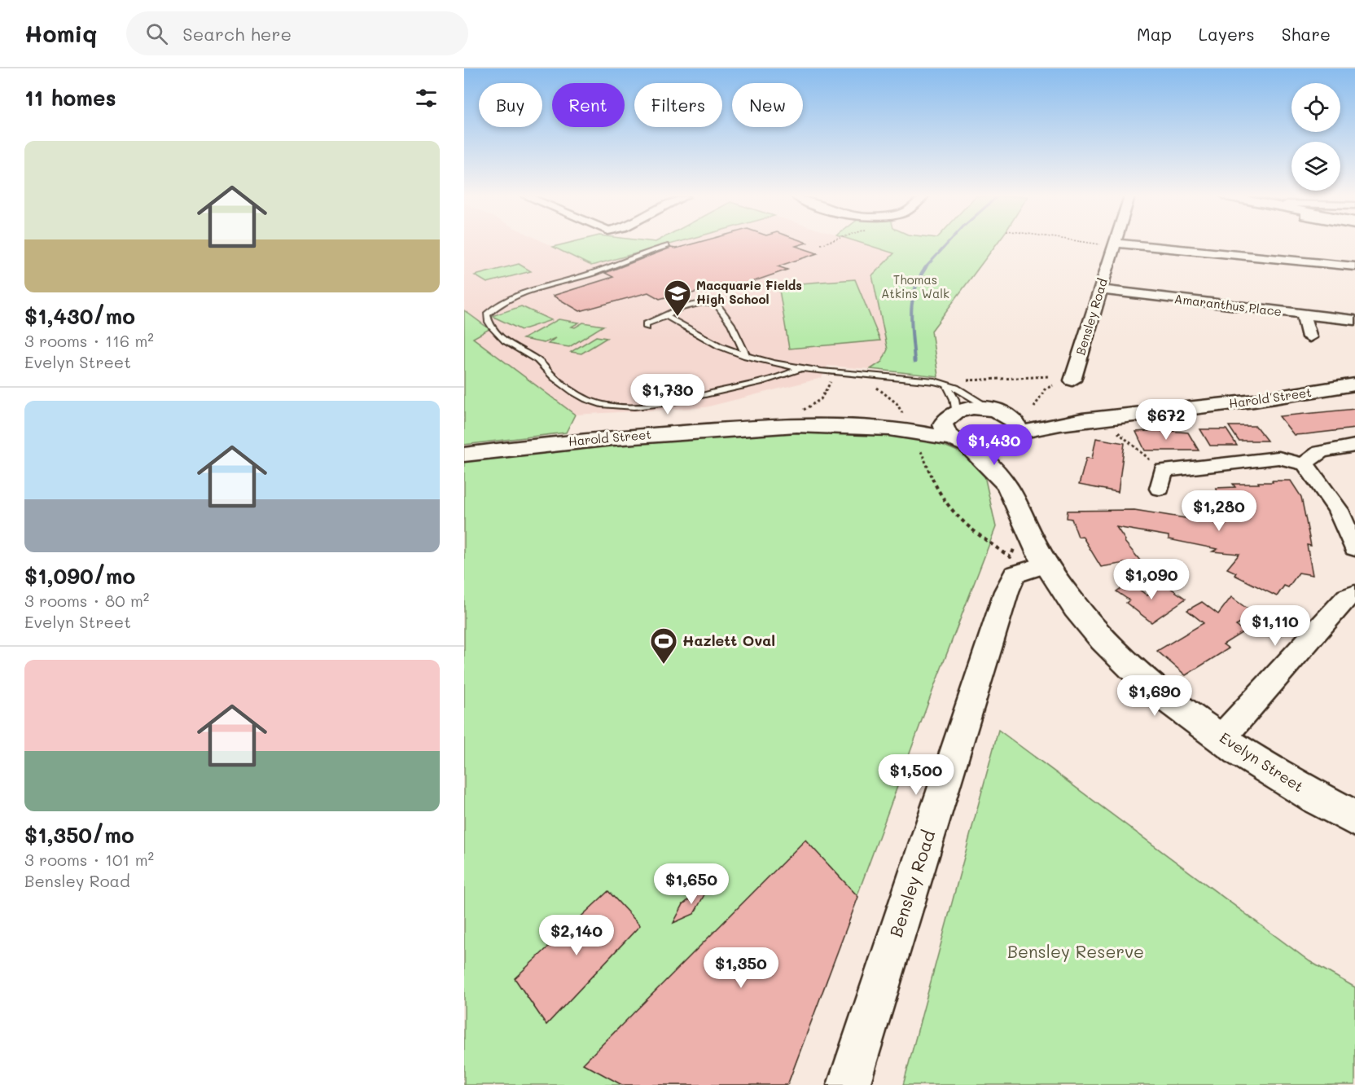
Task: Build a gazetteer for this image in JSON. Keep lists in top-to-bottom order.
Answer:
{
  "streets": {
    "main road": ["Harold Street", "Evelyn Street"],
    "street": ["Amaranthus Place", "Bensley Road"]
  },
  "crossings": [
    ["Amaranthus Place", "Bensley Road"],
    ["Bensley Road", "Evelyn Street"],
    ["Harold Street", "Evelyn Street"]
  ],
  "parks": ["Thomas Atkins Walk", "Bensley Reserve"],
  "places": {
    "school or university": ["Macquarie Fields High School"],
    "sports": ["Hazlett Oval"]
  },
  "page": {
    "header": "Homiq",
    "search": "Search here",
    "nav": ["Map", "Layers", "Share"],
    "heading": "11 homes",
    "chip": [
      "Buy",
      "Rent",
      "Filters",
      "New"
    ],
    "list": [
      {
        "name": "$1,430/mo",
        "note": "3 rooms · 116 m² · Evelyn Street"
      },
      {
        "name": "$1,090/mo",
        "note": "3 rooms · 80 m² · Evelyn Street"
      },
      {
        "name": "$1,350/mo",
        "note": "3 rooms · 101 m² · Bensley Road"
      }
    ],
    "price": [
      "$1,730",
      "$672",
      "$1,430",
      "$1,280",
      "$1,090",
      "$1,110",
      "$1,690",
      "$1,500",
      "$1,650",
      "$2,140",
      "$1,350"
    ]
  }
}
